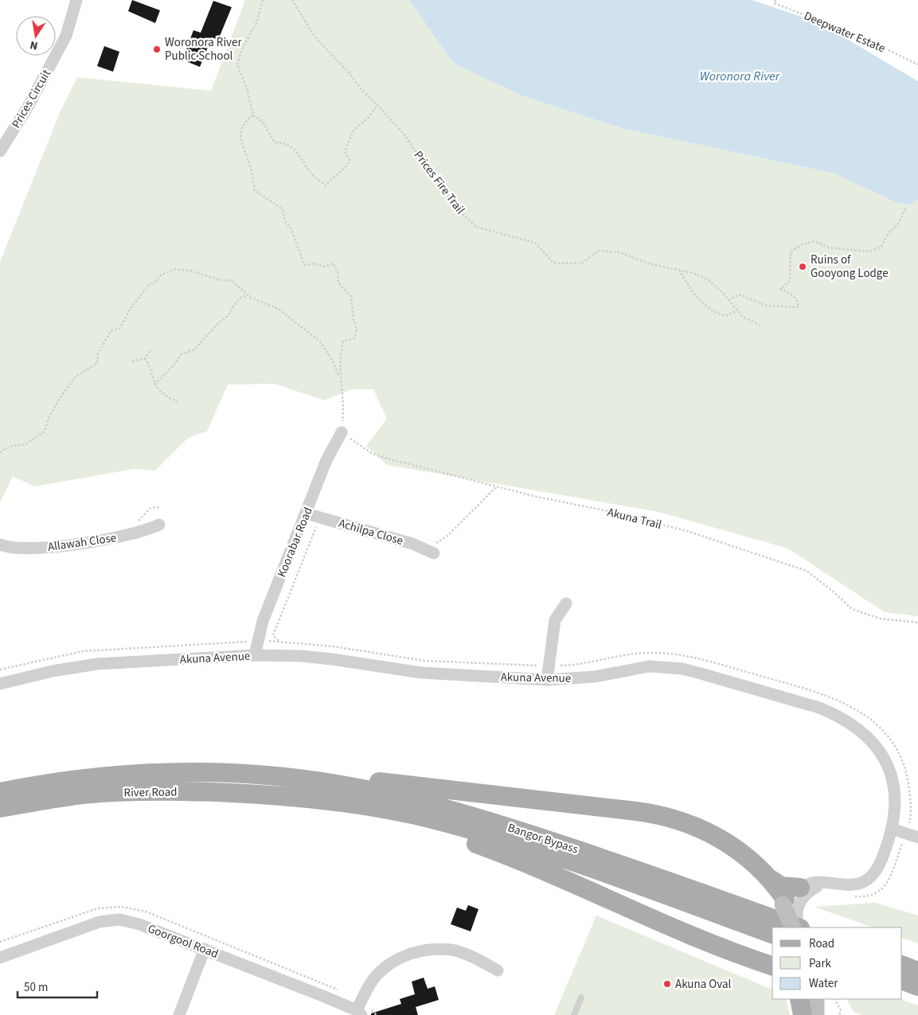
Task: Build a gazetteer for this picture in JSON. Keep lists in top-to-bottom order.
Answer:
{
  "streets": {
    "main road": ["River Road", "Bangor Bypass"],
    "street": [
      "Prices Circuit",
      "Achilpa Close",
      "Allawah Close",
      "Koorabar Road",
      "Akuna Avenue",
      "Goorgool Road"
    ],
    "path": ["Deepwater Estate", "Prices Fire Trail", "Akuna Trail"]
  },
  "crossings": [
    ["Akuna Trail", "Koorabar Road"],
    ["Achilpa Close", "Koorabar Road"],
    ["Koorabar Road", "Akuna Avenue"],
    ["Akuna Avenue", "Bangor Bypass"],
    ["River Road", "Bangor Bypass"]
  ],
  "water": ["Woronora River"],
  "places": ["Woronora River Public School", "Ruins of Gooyong Lodge", "Akuna Oval"],
  "legend": ["Road", "Park", "Water"],
  "scale_bar": "50 m",
  "north": "bottom"
}
